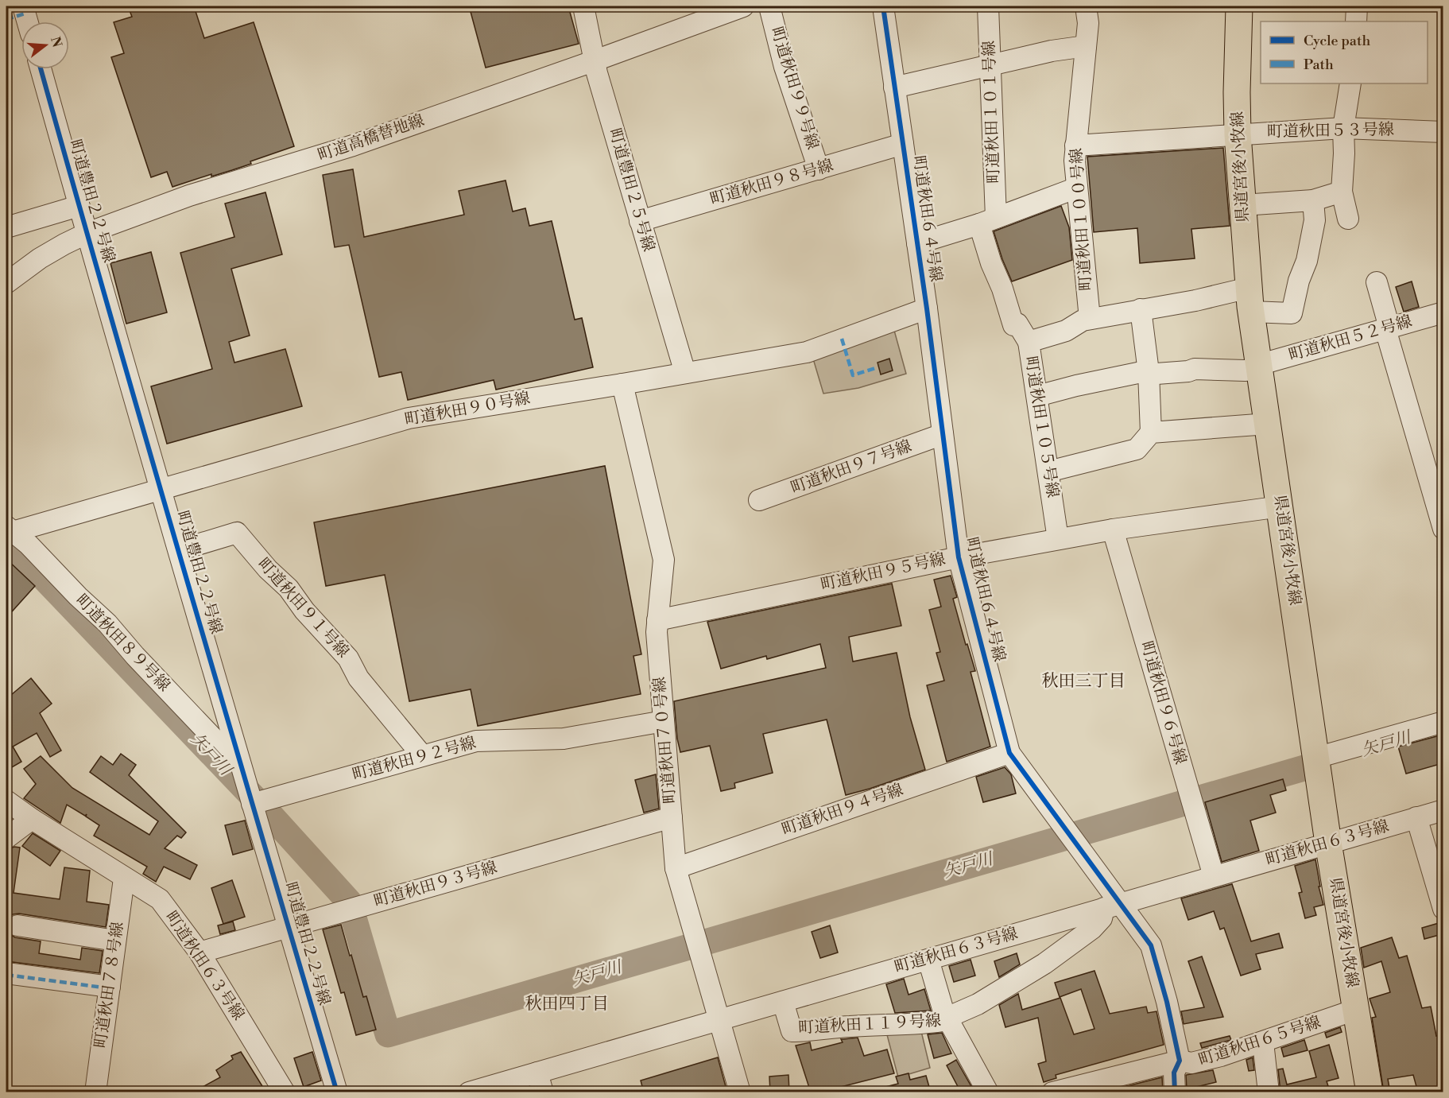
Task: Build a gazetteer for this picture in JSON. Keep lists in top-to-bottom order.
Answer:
{
  "streets": {
    "main road": ["県道宮後小牧線"],
    "street": [
      "町道秋田９９号線",
      "町道秋田１０１号線",
      "町道秋田５３号線",
      "町道高橋替地線",
      "町道秋田９８号線",
      "町道豊田２５号線",
      "町道豊田２２号線",
      "町道秋田６４号線",
      "町道秋田１００号線",
      "町道秋田５２号線",
      "町道秋田９０号線",
      "町道秋田１０５号線",
      "町道秋田９７号線",
      "町道秋田９５号線",
      "町道秋田９１号線",
      "町道秋田８９号線",
      "町道秋田９６号線",
      "町道秋田７０号線",
      "町道秋田９２号線",
      "町道秋田９４号線",
      "町道秋田６３号線",
      "町道秋田９３号線",
      "町道秋田７８号線",
      "町道秋田１１９号線",
      "町道秋田６５号線"
    ]
  },
  "crossings": [
    ["町道秋田９９号線", "町道秋田９８号線"],
    ["町道秋田１０１号線", "町道秋田１０５号線"],
    ["町道秋田５３号線", "県道宮後小牧線"],
    ["町道秋田５３号線", "町道秋田１００号線"],
    ["町道高橋替地線", "町道豊田２５号線"],
    ["町道高橋替地線", "町道豊田２２号線"],
    ["県道宮後小牧線", "町道秋田５２号線"],
    ["県道宮後小牧線", "町道秋田１０５号線"],
    ["県道宮後小牧線", "町道秋田９５号線"],
    ["県道宮後小牧線", "町道秋田６３号線"],
    ["県道宮後小牧線", "町道秋田６５号線"],
    ["町道秋田９８号線", "町道豊田２５号線"],
    ["町道秋田９８号線", "町道秋田６４号線"],
    ["町道豊田２５号線", "町道秋田９０号線"],
    ["町道豊田２２号線", "町道秋田９０号線"],
    ["町道豊田２２号線", "町道秋田９１号線"],
    ["町道豊田２２号線", "町道秋田８９号線"],
    ["町道豊田２２号線", "町道秋田９２号線"],
    ["町道豊田２２号線", "町道秋田９３号線"],
    ["町道秋田６４号線", "町道秋田９０号線"],
    ["町道秋田６４号線", "町道秋田９７号線"],
    ["町道秋田６４号線", "町道秋田９５号線"],
    ["町道秋田６４号線", "町道秋田９４号線"],
    ["町道秋田６４号線", "町道秋田６３号線"],
    ["町道秋田６４号線", "町道秋田６５号線"],
    ["町道秋田１００号線", "町道秋田１０５号線"],
    ["町道秋田５２号線", "町道秋田１０５号線"],
    ["町道秋田９０号線", "町道秋田８９号線"],
    ["町道秋田９０号線", "町道秋田７０号線"],
    ["町道秋田１０５号線", "町道秋田９５号線"],
    ["町道秋田９５号線", "町道秋田９６号線"],
    ["町道秋田９５号線", "町道秋田７０号線"],
    ["町道秋田９１号線", "町道秋田９２号線"],
    ["町道秋田９６号線", "町道秋田６３号線"],
    ["町道秋田７０号線", "町道秋田９２号線"],
    ["町道秋田７０号線", "町道秋田９４号線"],
    ["町道秋田７０号線", "町道秋田６３号線"],
    ["町道秋田７０号線", "町道秋田９３号線"],
    ["町道秋田６３号線", "町道秋田９３号線"],
    ["町道秋田６３号線", "町道秋田７８号線"],
    ["町道秋田６３号線", "町道秋田１１９号線"]
  ],
  "districts": ["秋田三丁目", "秋田四丁目"],
  "water": ["矢戸川"],
  "legend": ["Cycle path", "Path"],
  "north": "right"
}
